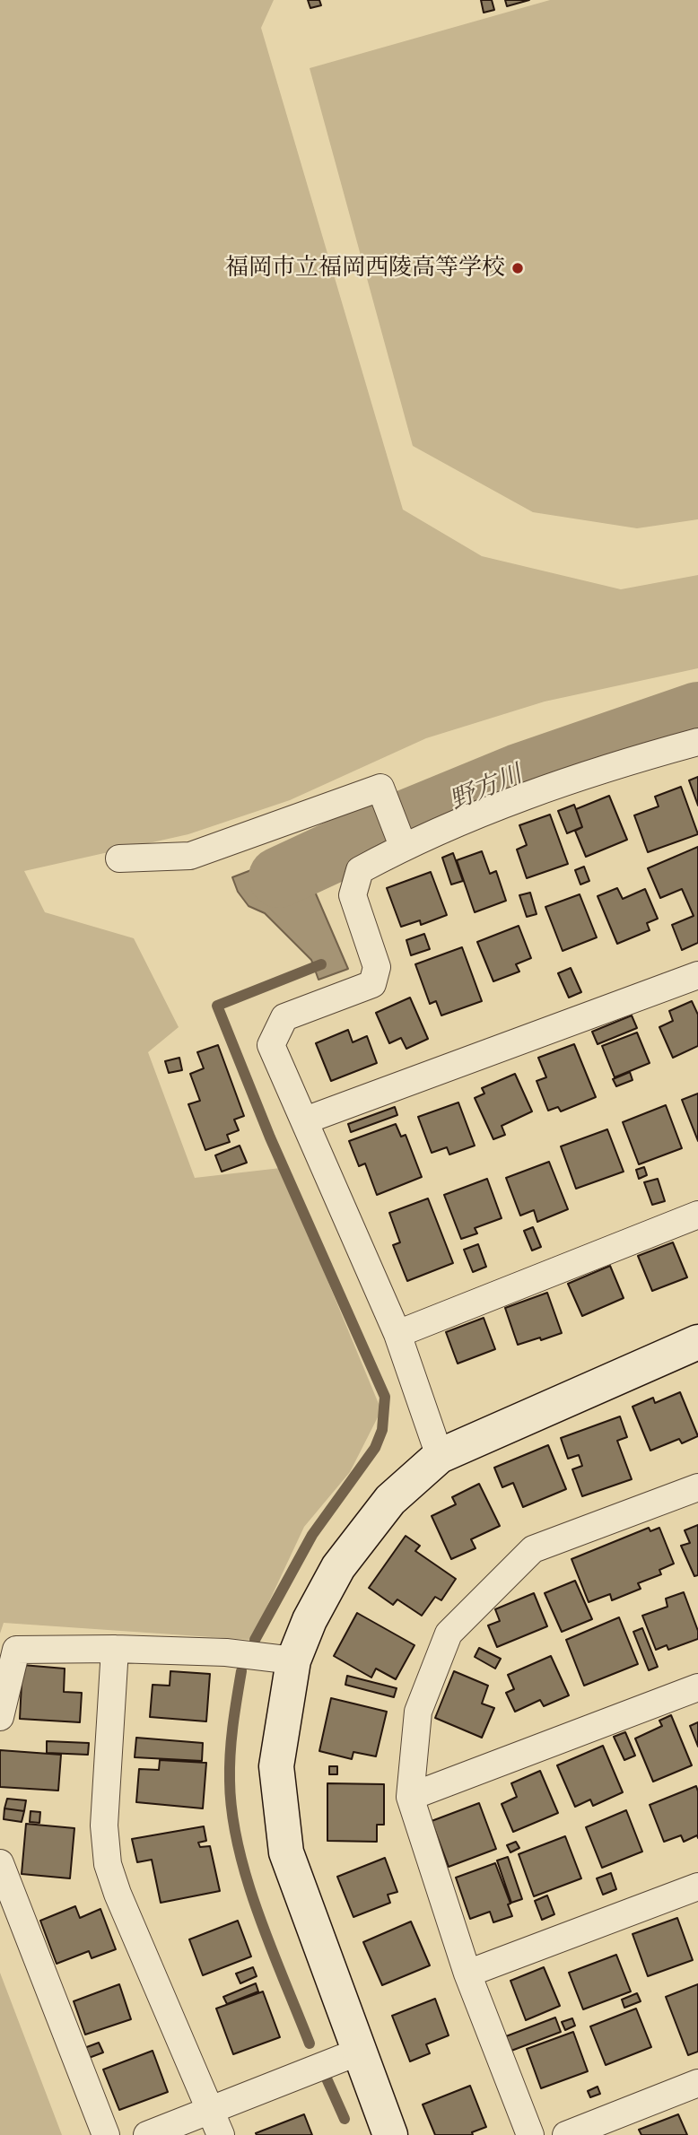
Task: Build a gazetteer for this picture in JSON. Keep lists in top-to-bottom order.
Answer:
{
  "water": ["野方川"],
  "places": ["福岡市立福岡西陵高等学校"]
}
